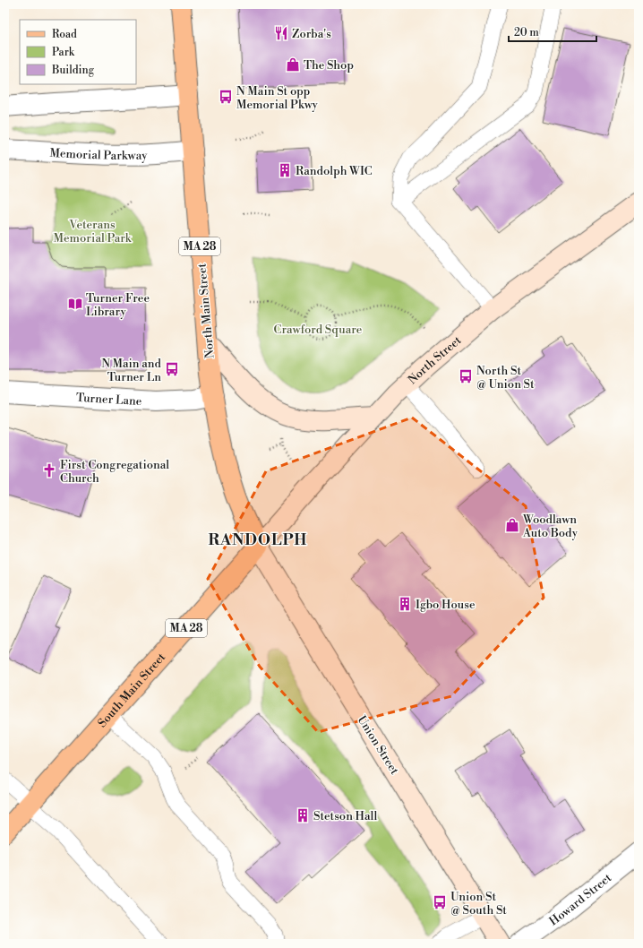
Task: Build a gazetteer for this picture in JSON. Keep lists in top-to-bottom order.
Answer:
{
  "streets": {
    "main road": [
      "MA 28",
      "North Main Street",
      "North Street",
      "South Main Street",
      "Union Street"
    ],
    "street": ["Memorial Parkway", "Turner Lane", "Howard Street"]
  },
  "crossings": [
    ["Memorial Parkway", "North Main Street"],
    ["North Main Street", "North Street"],
    ["North Main Street", "Turner Lane"],
    ["North Main Street", "South Main Street"],
    ["North Main Street", "Union Street"],
    ["North Street", "South Main Street"],
    ["North Street", "Union Street"],
    ["South Main Street", "Union Street"]
  ],
  "districts": ["RANDOLPH"],
  "parks": ["Veterans Memorial Park", "Crawford Square"],
  "places": {
    "restaurant": ["Zorba's"],
    "shop": ["The Shop", "Woodlawn Auto Body"],
    "bus stop": [
      "N Main St opp Memorial Pkwy",
      "N Main and Turner Ln",
      "North St @ Union St",
      "Union St @ South St"
    ],
    "building": ["Randolph WIC", "Igbo House", "Stetson Hall"],
    "library": ["Turner Free Library"],
    "church": ["First Congregational Church"]
  },
  "legend": ["Road", "Park", "Building"],
  "scale_bar": "20 m"
}
